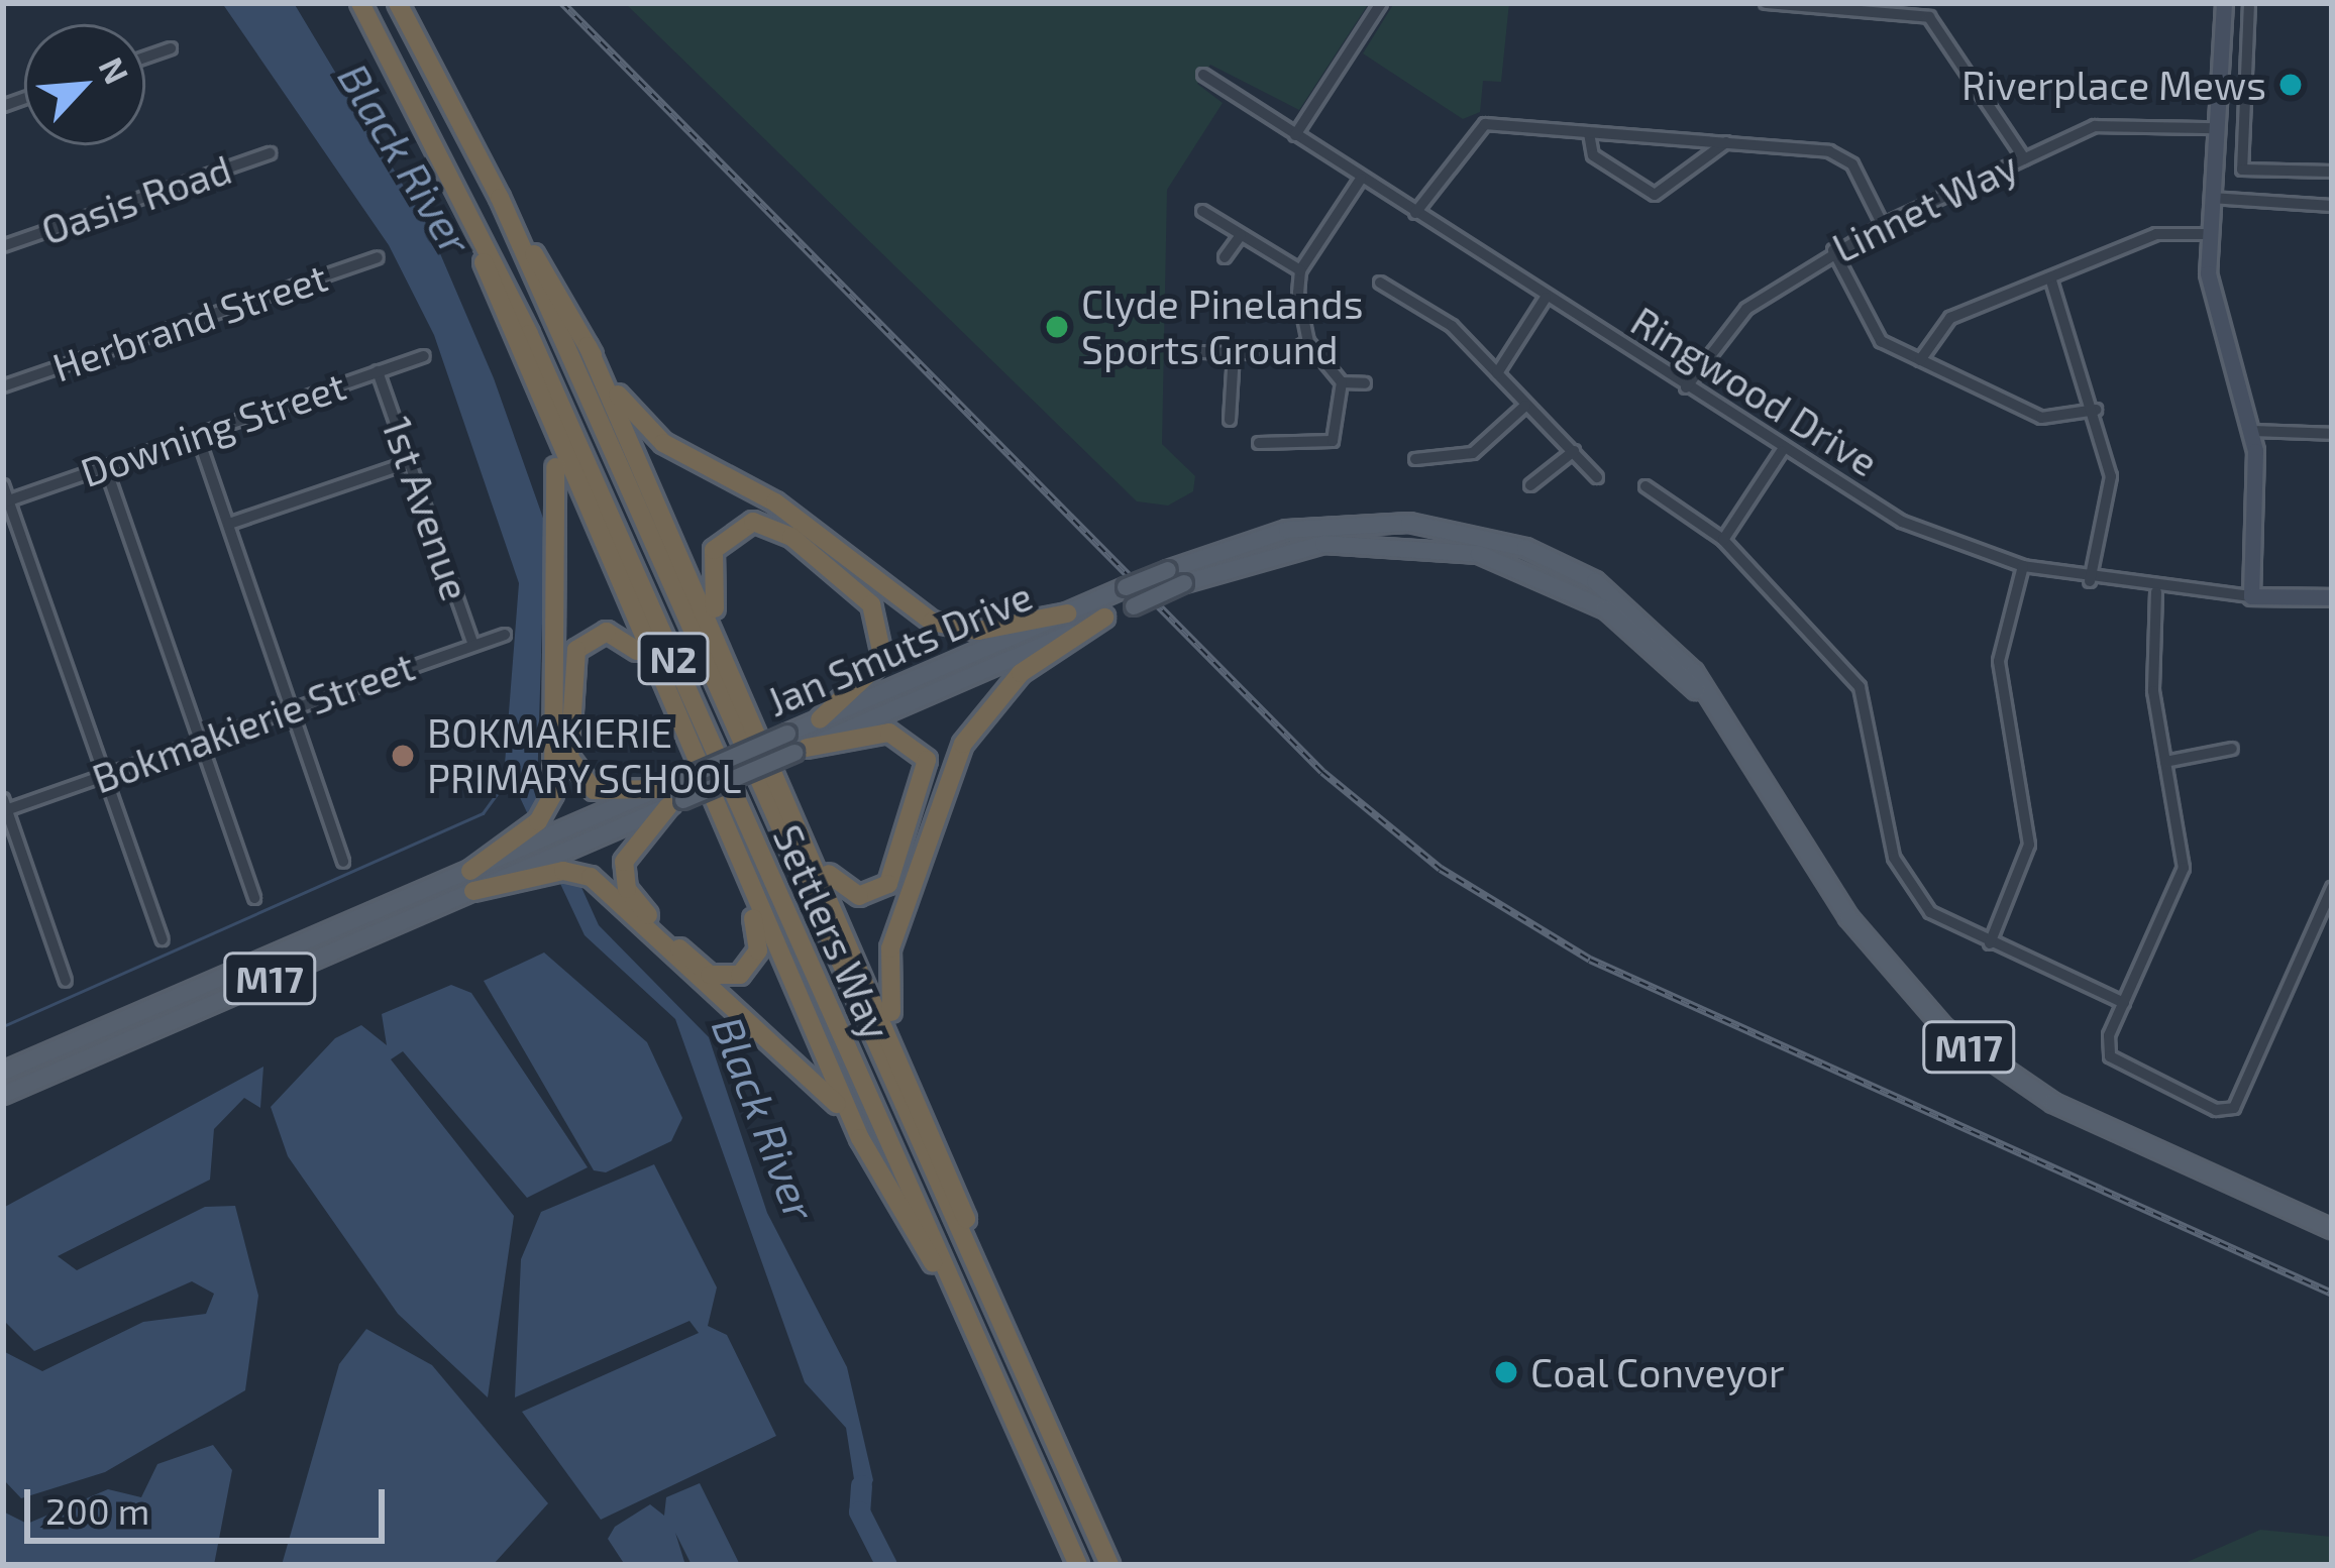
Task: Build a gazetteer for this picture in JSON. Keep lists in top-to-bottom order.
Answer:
{
  "streets": {
    "highway": ["N2", "Settlers Way"],
    "main road": ["Jan Smuts Drive", "M17"],
    "street": [
      "Oasis Road",
      "Linnet Way",
      "Herbrand Street",
      "Ringwood Drive",
      "Downing Street",
      "1st Avenue",
      "Bokmakierie Street"
    ]
  },
  "crossings": [
    ["Linnet Way", "Ringwood Drive"],
    ["Downing Street", "1st Avenue"],
    ["1st Avenue", "Bokmakierie Street"]
  ],
  "water": ["Black River"],
  "places": [
    "Riverplace Mews",
    "Clyde Pinelands Sports Ground",
    "BOKMAKIERIE PRIMARY SCHOOL",
    "Coal Conveyor"
  ],
  "scale_bar": "200 m",
  "north": "top right"
}
